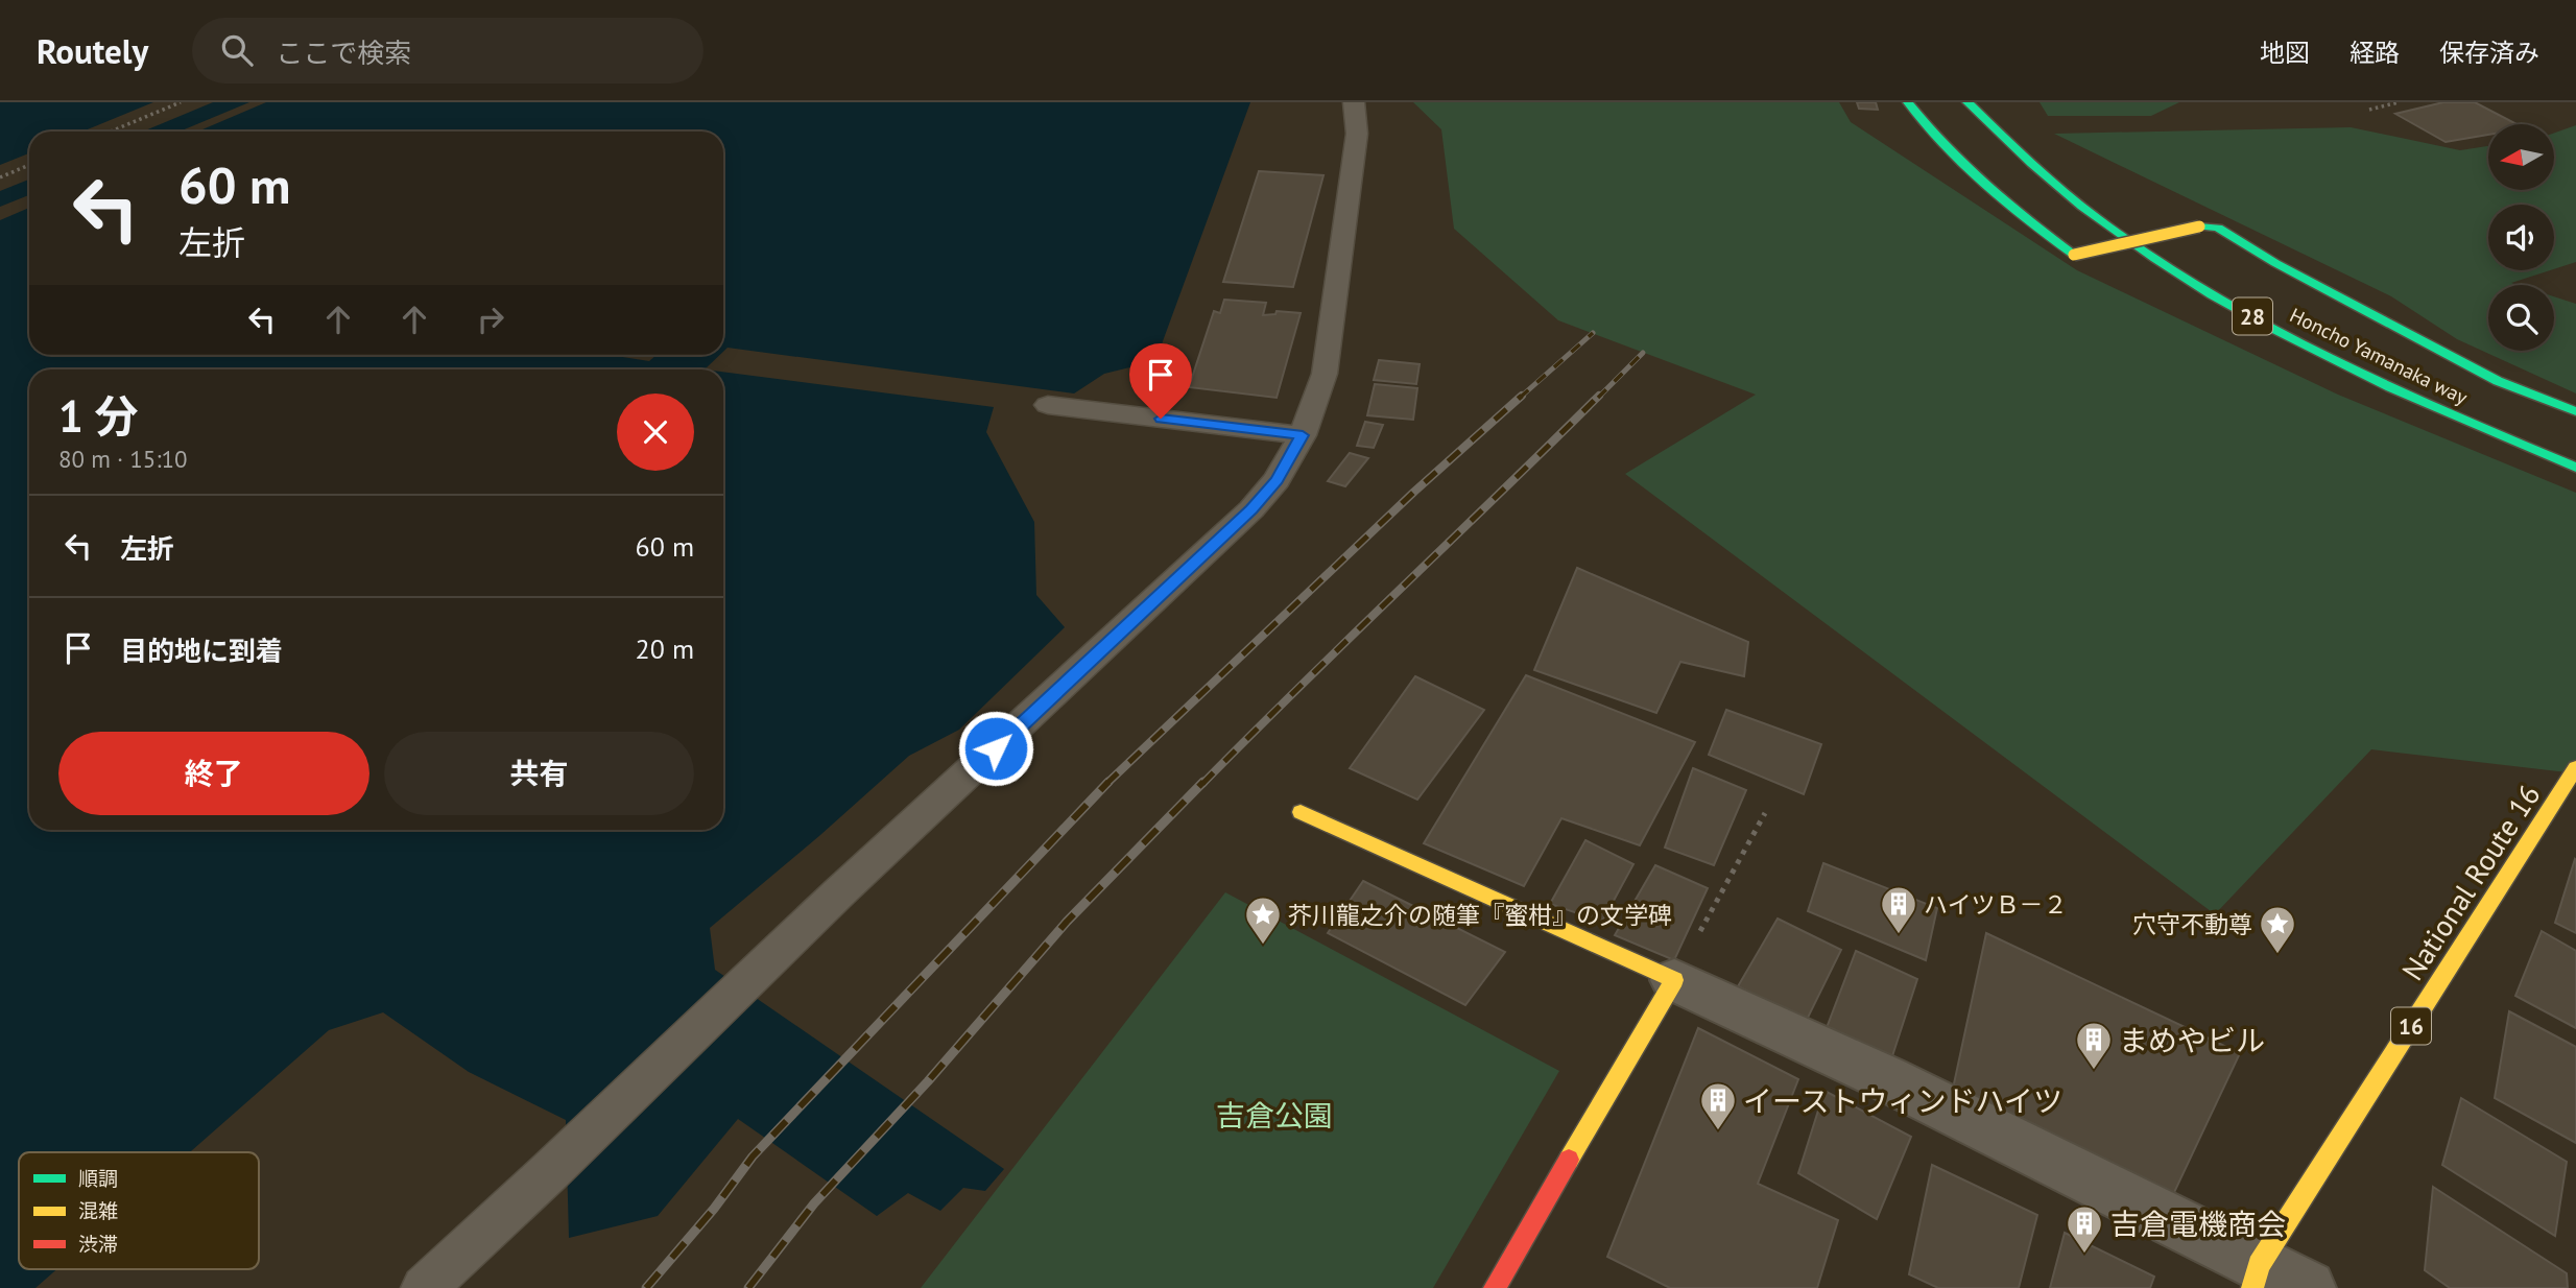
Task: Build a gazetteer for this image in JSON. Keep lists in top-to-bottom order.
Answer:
{
  "streets": {
    "main road": [
      "28",
      "Honcho Yamanaka way",
      "National Route 16",
      "16"
    ]
  },
  "parks": ["吉倉公園"],
  "places": {
    "building": [
      "ハイツＢ－２",
      "まめやビル",
      "イーストウィンドハイツ",
      "吉倉電機商会"
    ],
    "place": ["芥川龍之介の随筆『蜜柑』の文学碑", "穴守不動尊"]
  },
  "legend": ["順調", "混雑", "渋滞"],
  "north": "left",
  "page": {
    "header": "Routely",
    "search": "ここで検索",
    "nav": ["地図", "経路", "保存済み"],
    "turn": ["60 m", "左折"],
    "heading": ["1 分", "80 m · 15:10"],
    "list": [
      {
        "name": "左折",
        "value": "60 m"
      },
      {
        "name": "目的地に到着",
        "value": "20 m"
      }
    ],
    "buttons": ["終了", "共有"]
  }
}
